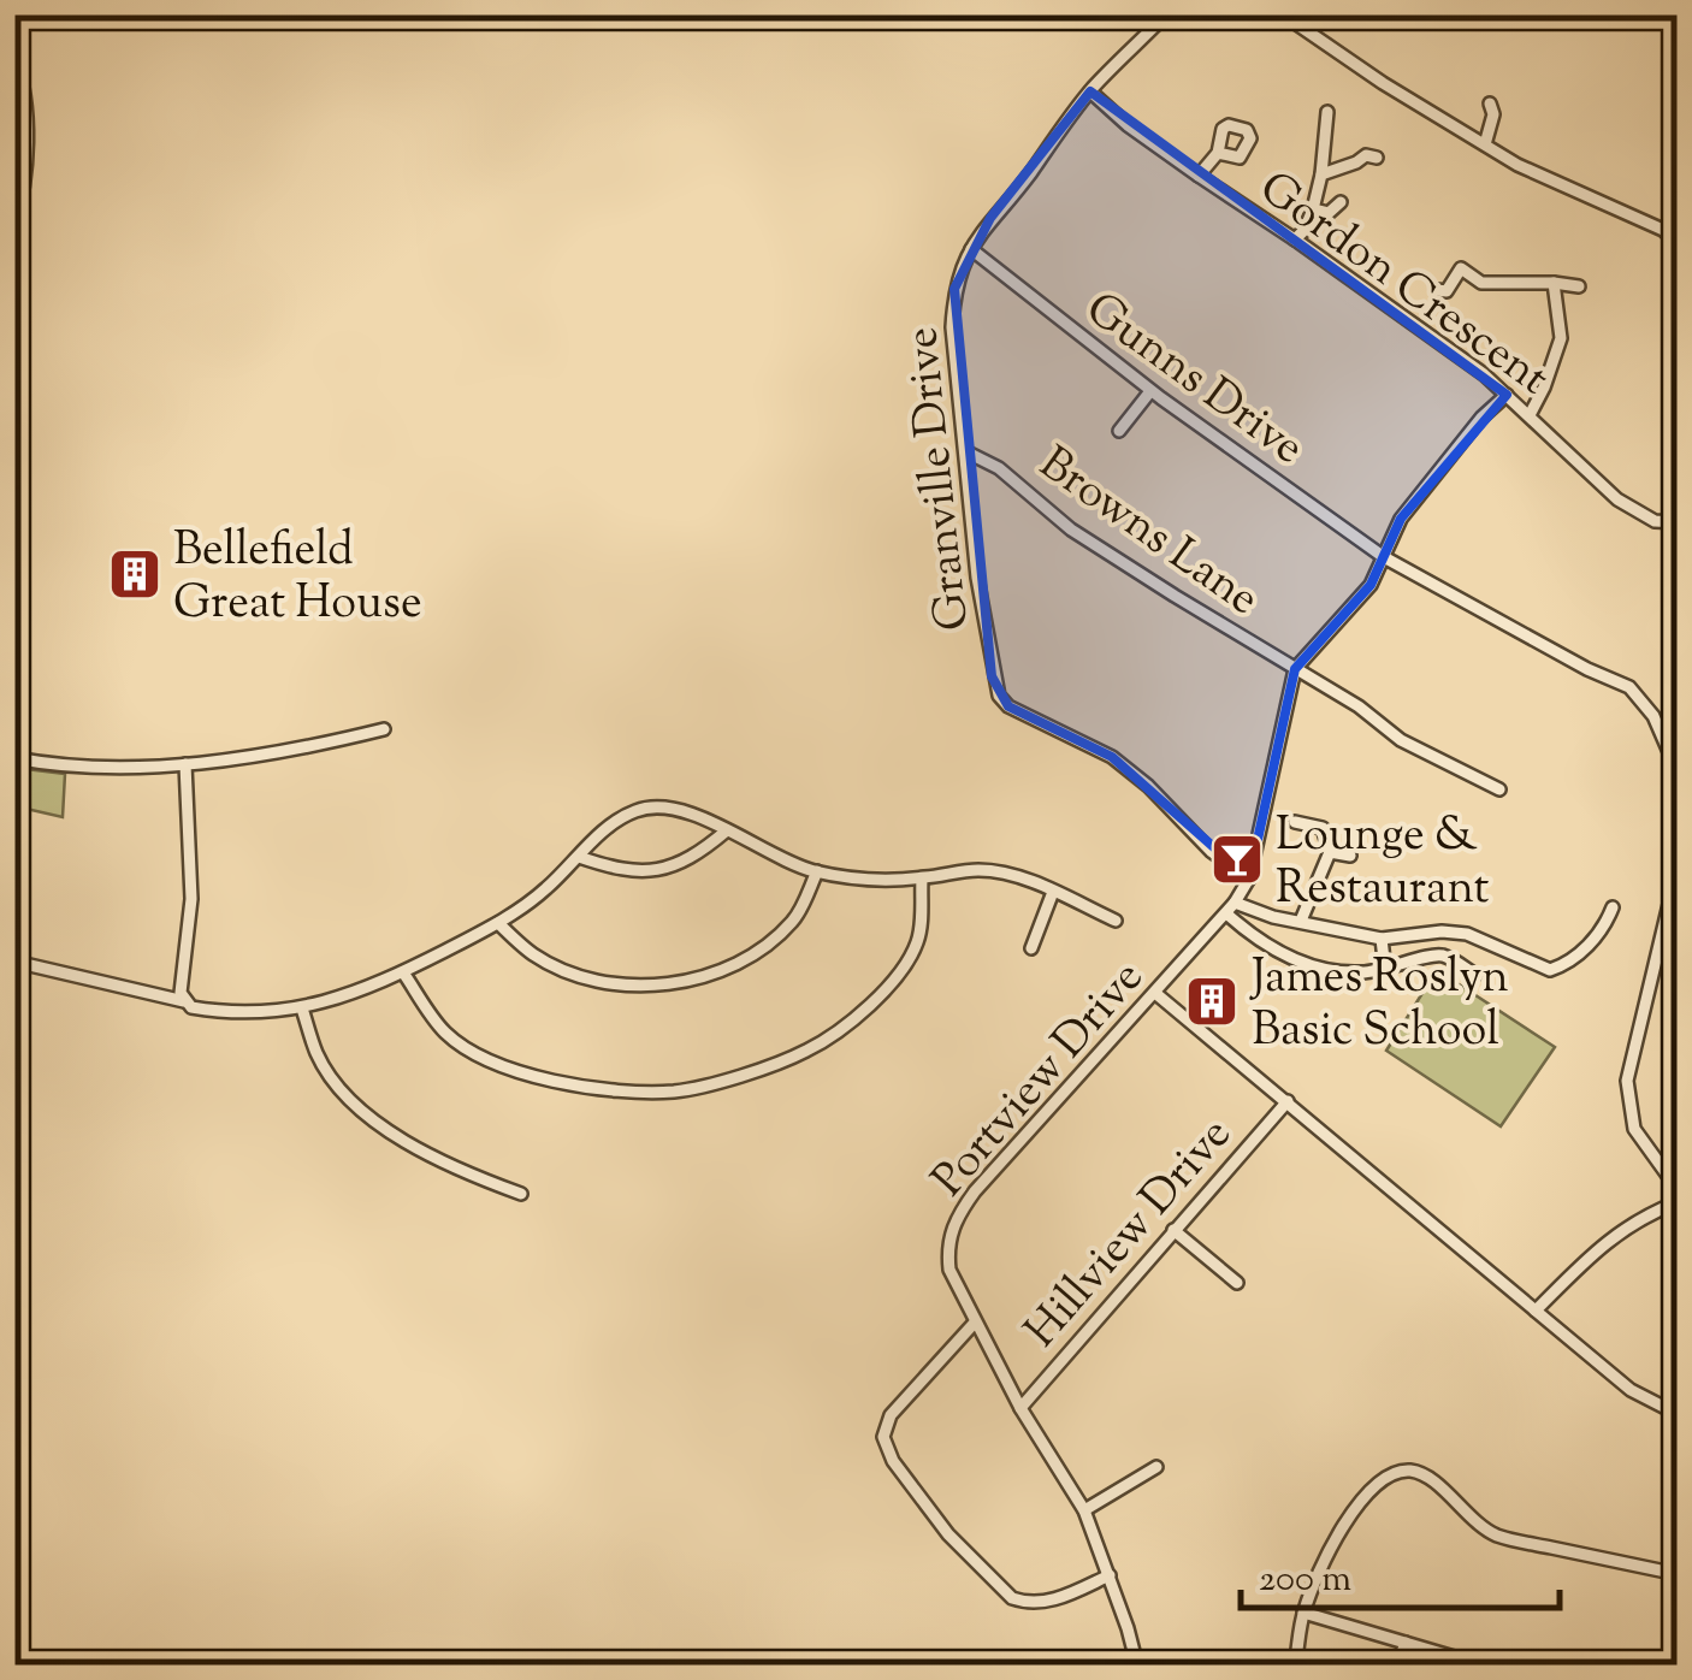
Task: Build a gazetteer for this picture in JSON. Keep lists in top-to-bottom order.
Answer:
{
  "streets": {
    "street": [
      "Gordon Crescent",
      "Gunns Drive",
      "Granville Drive",
      "Browns Lane",
      "Portview Drive",
      "Hillview Drive"
    ]
  },
  "crossings": [
    ["Gordon Crescent", "Granville Drive"],
    ["Gunns Drive", "Granville Drive"],
    ["Granville Drive", "Browns Lane"],
    ["Granville Drive", "Portview Drive"],
    ["Browns Lane", "Portview Drive"],
    ["Portview Drive", "Hillview Drive"]
  ],
  "places": {
    "building": ["Bellefield Great House", "James Roslyn Basic School"],
    "bar": ["Lounge & Restaurant"]
  },
  "scale_bar": "200 m"
}
